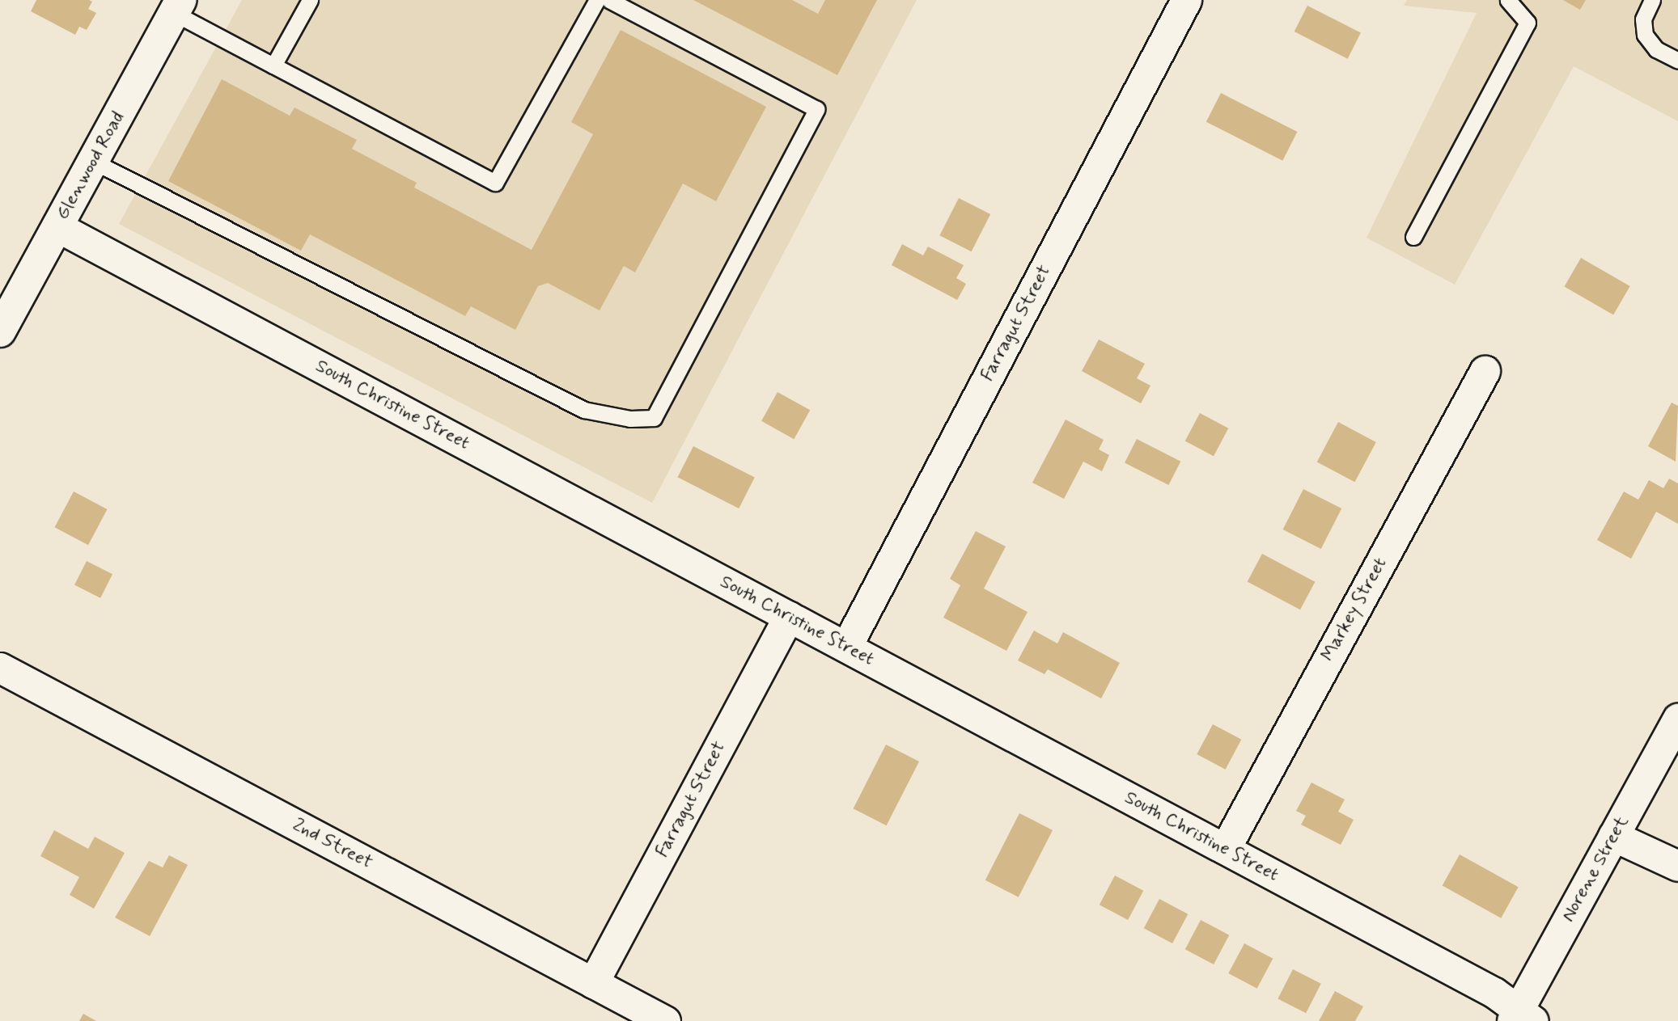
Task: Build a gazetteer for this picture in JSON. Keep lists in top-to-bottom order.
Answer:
{
  "streets": {
    "street": [
      "Glenwood Road",
      "Farragut Street",
      "South Christine Street",
      "Markey Street",
      "2nd Street",
      "Norene Street"
    ]
  },
  "crossings": [
    ["Glenwood Road", "South Christine Street"],
    ["Farragut Street", "South Christine Street"],
    ["Farragut Street", "2nd Street"],
    ["South Christine Street", "Markey Street"],
    ["South Christine Street", "Norene Street"]
  ]
}
